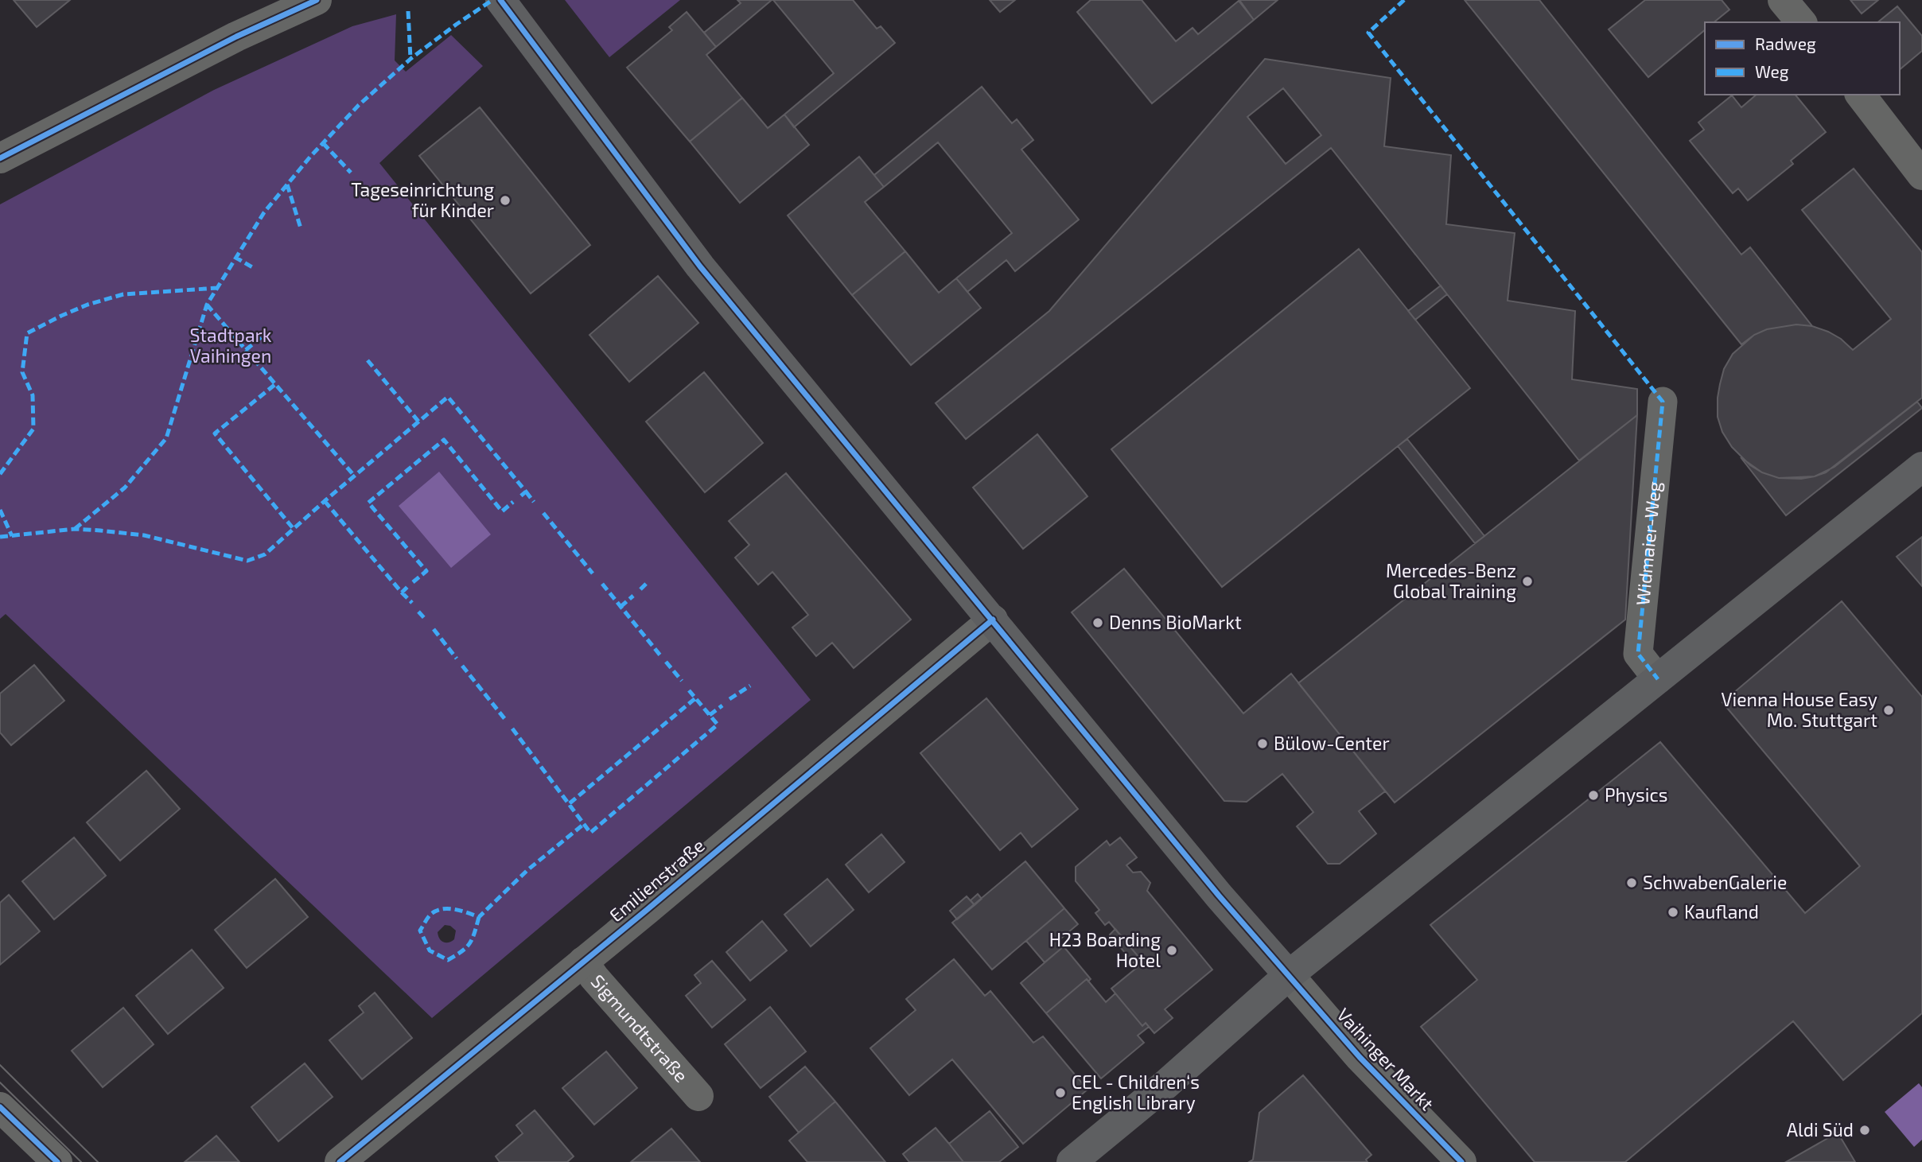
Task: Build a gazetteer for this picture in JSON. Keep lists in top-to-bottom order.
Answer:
{
  "streets": {
    "street": [
      "Widmaier-Weg",
      "Emilienstraße",
      "Sigmundtstraße",
      "Vaihinger Markt"
    ]
  },
  "crossings": [
    ["Emilienstraße", "Sigmundtstraße"]
  ],
  "parks": ["Stadtpark Vaihingen"],
  "places": [
    "Tageseinrichtung für Kinder",
    "Mercedes-Benz Global Training",
    "Denns BioMarkt",
    "Vienna House Easy Mo. Stuttgart",
    "Bülow-Center",
    "Physics",
    "SchwabenGalerie",
    "Kaufland",
    "H23 Boarding Hotel",
    "CEL - Children‘s English Library",
    "Aldi Süd"
  ],
  "legend": ["Radweg", "Weg"]
}
